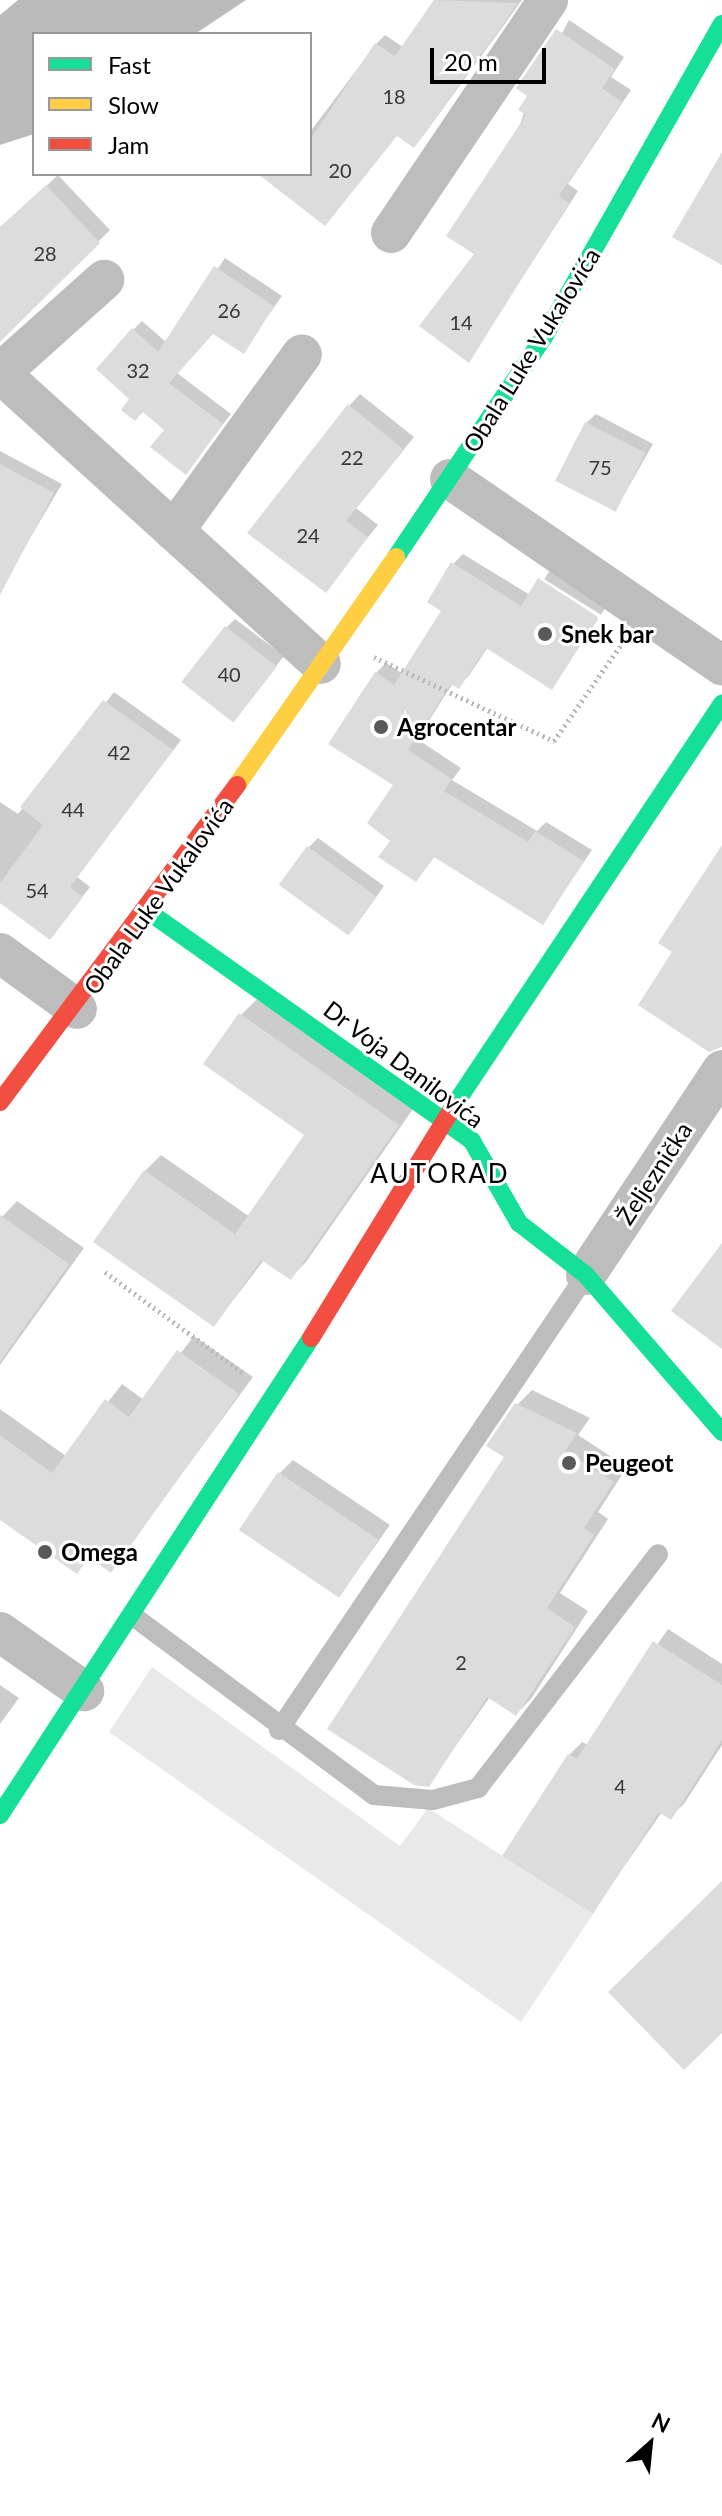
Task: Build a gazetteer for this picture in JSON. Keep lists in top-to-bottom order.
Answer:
{
  "streets": {
    "street": ["Obala Luke Vukalovića", "Dr Voja Danilovića", "Željeznička"]
  },
  "crossings": [
    ["Obala Luke Vukalovića", "Dr Voja Danilovića"],
    ["Dr Voja Danilovića", "Željeznička"]
  ],
  "districts": ["AUTORAD"],
  "places": [
    "Snek bar",
    "Agrocentar",
    "Peugeot",
    "Omega"
  ],
  "house_numbers": [
    "18",
    "20",
    "28",
    "26",
    "14",
    "32",
    "22",
    "75",
    "24",
    "40",
    "42",
    "44",
    "54",
    "2",
    "4"
  ],
  "legend": ["Fast", "Slow", "Jam"],
  "scale_bar": "20 m",
  "north": "top right"
}
